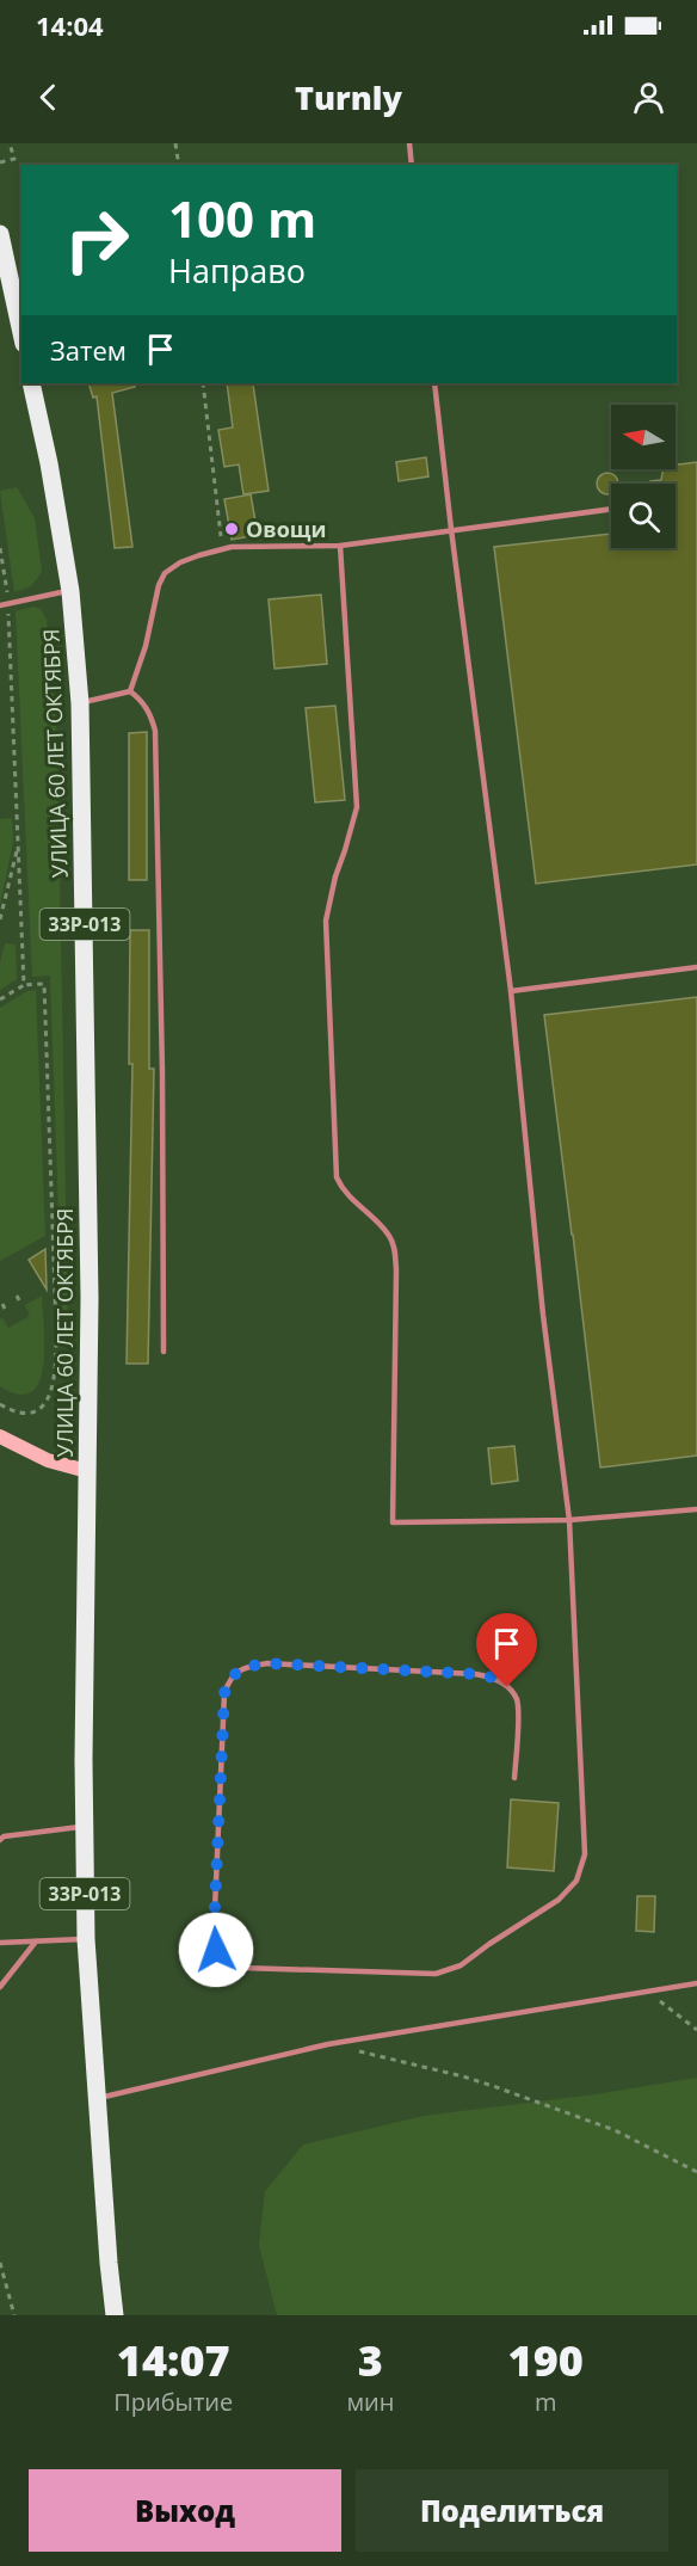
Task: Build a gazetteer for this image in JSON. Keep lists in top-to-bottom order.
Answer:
{
  "streets": {
    "main road": ["УЛИЦА 60 ЛЕТ ОКТЯБРЯ", "33Р-013"]
  },
  "crossings": [
    ["УЛИЦА 60 ЛЕТ ОКТЯБРЯ", "33Р-013"]
  ],
  "places": ["Овощи"],
  "north": "left",
  "page": {
    "status": "14:04",
    "header": "Turnly",
    "turn": ["100 m", "Направо"],
    "then": "Затем",
    "eta": [
      "14:07",
      "Прибытие",
      "3",
      "мин",
      "190",
      "m"
    ],
    "buttons": ["Выход", "Поделиться"]
  }
}
